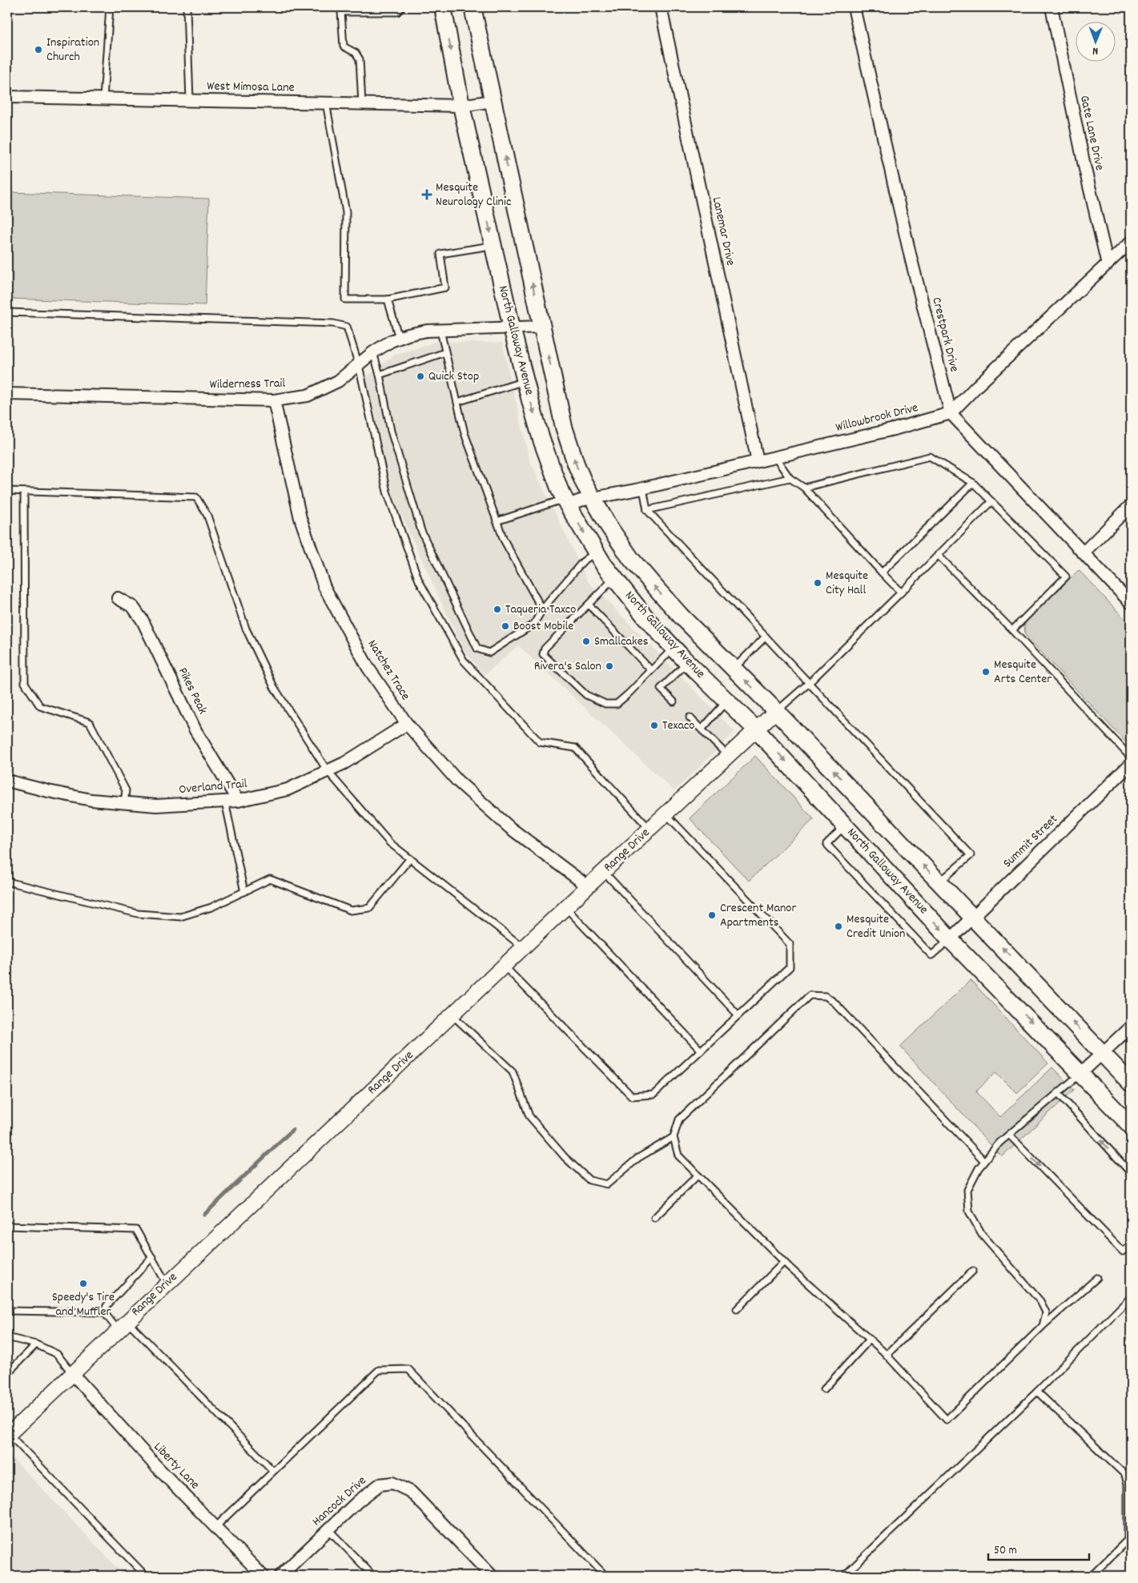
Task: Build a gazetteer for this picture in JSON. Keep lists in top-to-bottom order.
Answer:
{
  "streets": {
    "main road": ["North Galloway Avenue"],
    "street": [
      "West Mimosa Lane",
      "Gate Lane Drive",
      "Lanemar Drive",
      "Crestpark Drive",
      "Wilderness Trail",
      "Willowbrook Drive",
      "Natchez Trace",
      "Pikes Peak",
      "Overland Trail",
      "Summit Street",
      "Range Drive",
      "Liberty Lane",
      "Hancock Drive"
    ]
  },
  "crossings": [
    ["West Mimosa Lane", "North Galloway Avenue"],
    ["Lanemar Drive", "Willowbrook Drive"],
    ["Crestpark Drive", "Willowbrook Drive"],
    ["North Galloway Avenue", "Wilderness Trail"],
    ["North Galloway Avenue", "Willowbrook Drive"],
    ["North Galloway Avenue", "Summit Street"],
    ["North Galloway Avenue", "Range Drive"],
    ["Wilderness Trail", "Natchez Trace"],
    ["Natchez Trace", "Overland Trail"],
    ["Natchez Trace", "Range Drive"],
    ["Pikes Peak", "Overland Trail"],
    ["Range Drive", "Liberty Lane"]
  ],
  "places": {
    "other": [
      "Inspiration Church",
      "Quick Stop",
      "Mesquite City Hall",
      "Taqueria Taxco",
      "Boost Mobile",
      "Smallcakes",
      "Rivera's Salon",
      "Mesquite Arts Center",
      "Texaco",
      "Crescent Manor Apartments",
      "Mesquite Credit Union",
      "Speedy's Tire and Muffler"
    ],
    "health": ["Mesquite Neurology Clinic"]
  },
  "scale_bar": "50 m",
  "north": "bottom"
}
